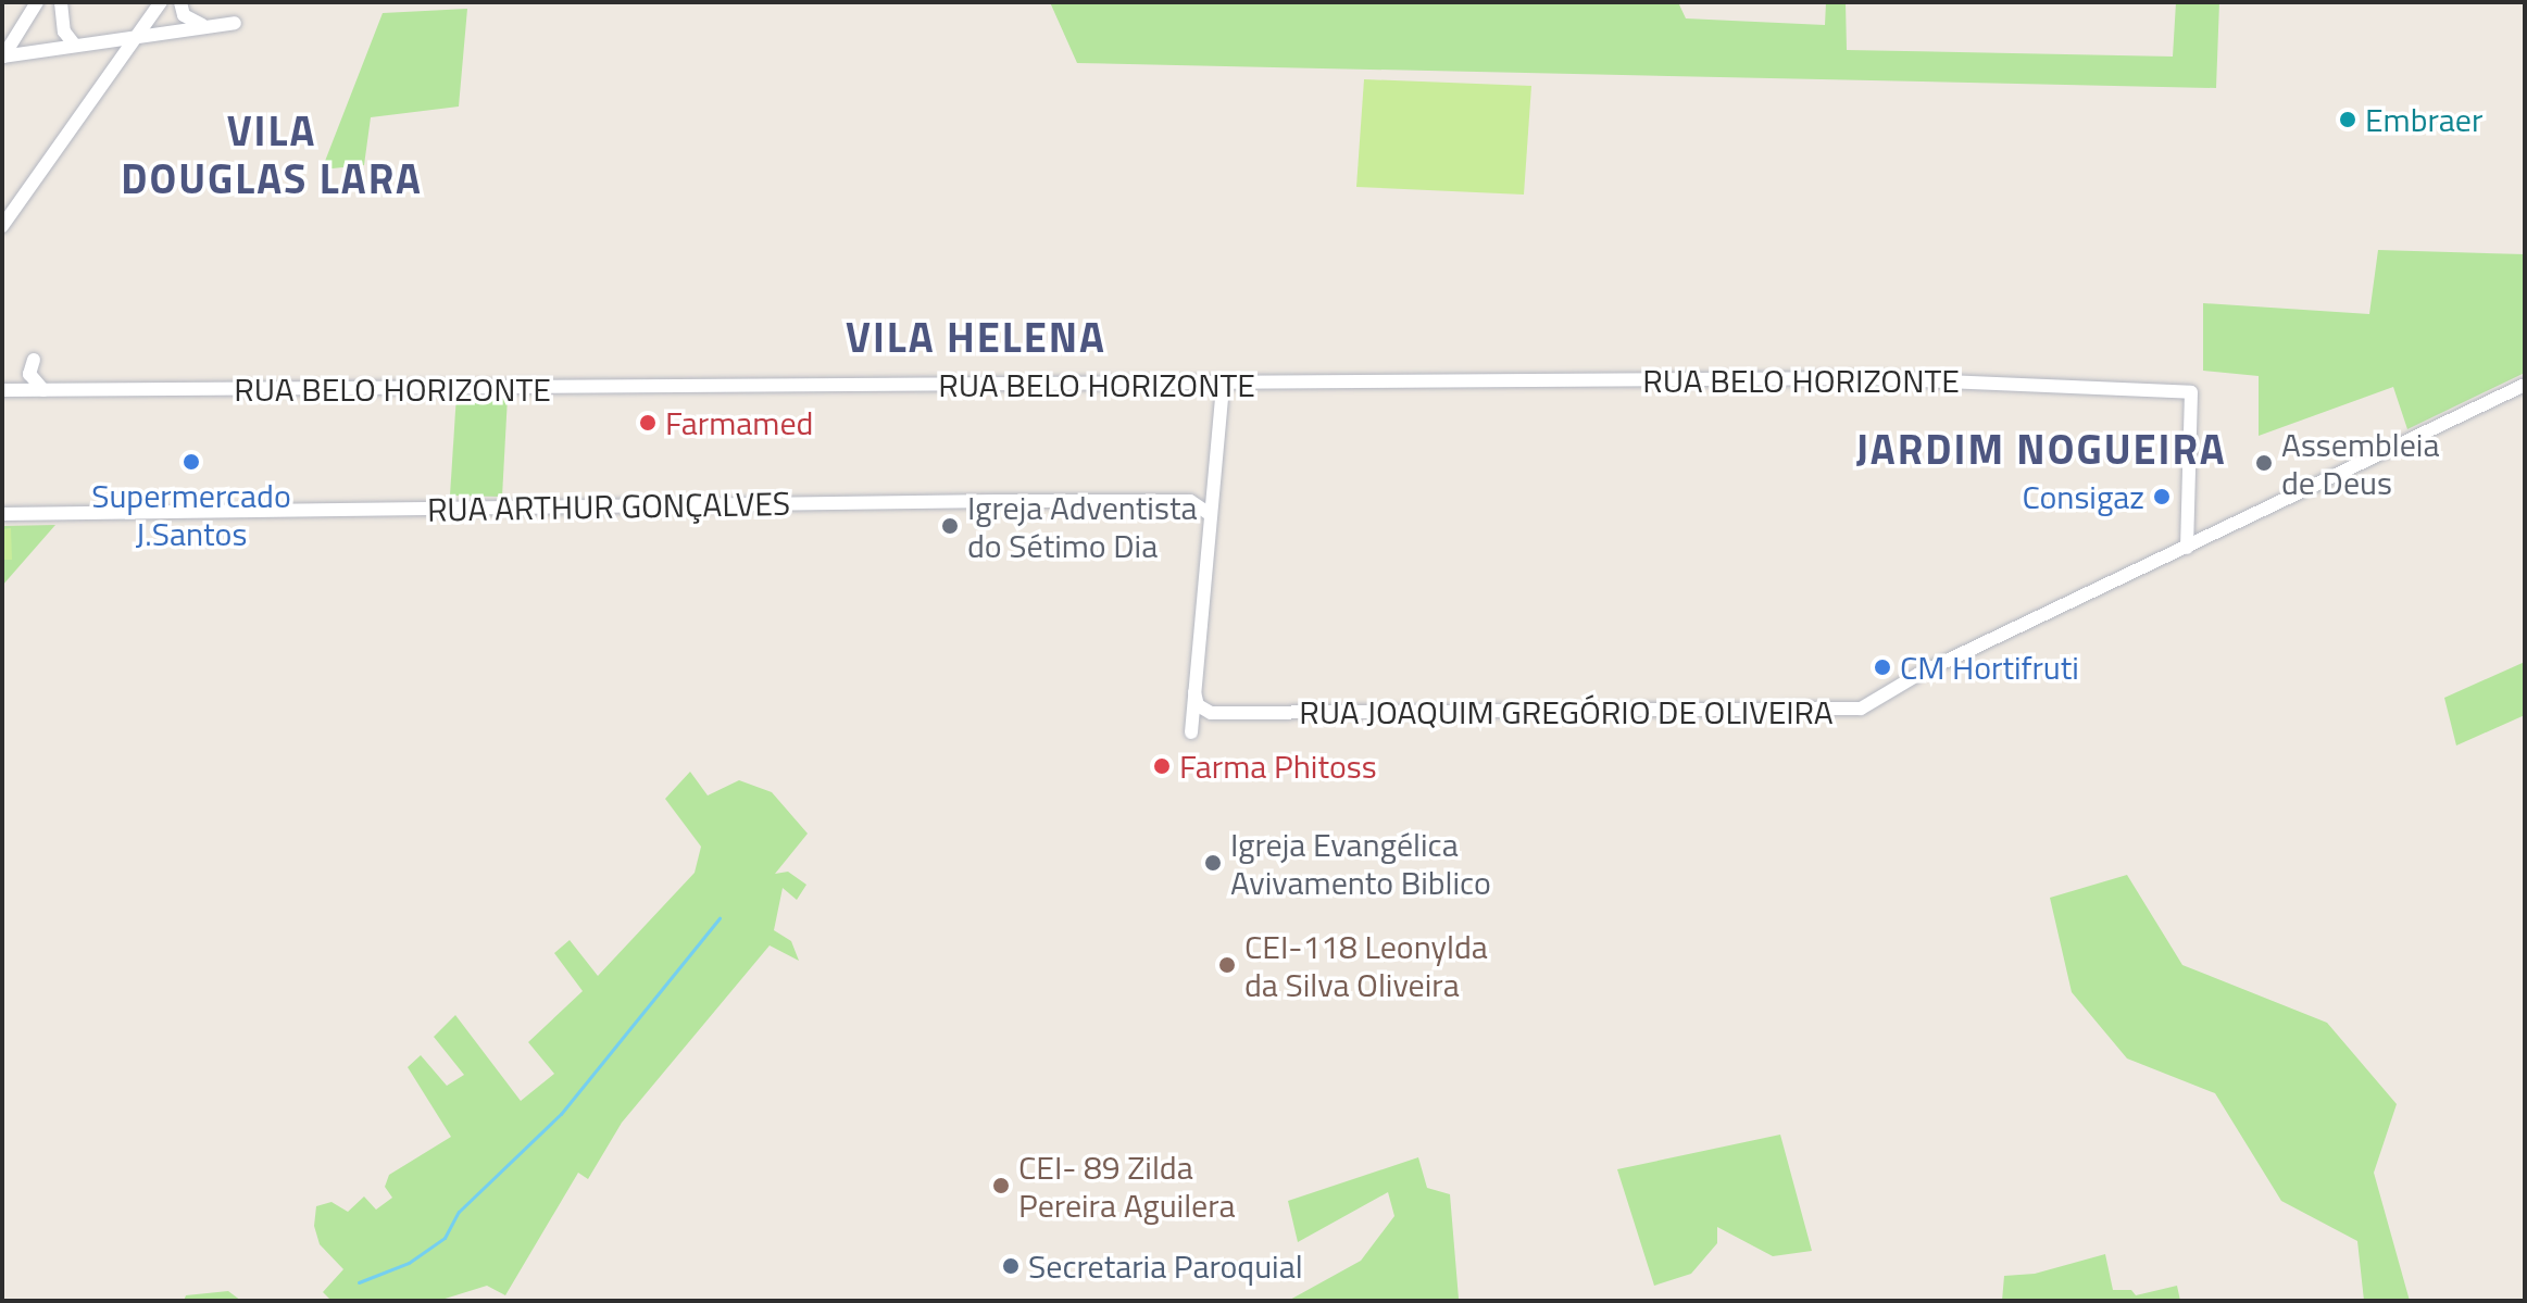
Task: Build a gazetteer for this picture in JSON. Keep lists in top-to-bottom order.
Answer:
{
  "streets": {
    "street": ["RUA BELO HORIZONTE", "RUA ARTHUR GONÇALVES", "RUA JOAQUIM GREGÓRIO DE OLIVEIRA"]
  },
  "crossings": [
    ["RUA BELO HORIZONTE", "RUA JOAQUIM GREGÓRIO DE OLIVEIRA"]
  ],
  "districts": ["VILA DOUGLAS LARA", "VILA HELENA", "JARDIM NOGUEIRA"],
  "places": [
    "Embraer",
    "Farmamed",
    "Supermercado J.Santos",
    "Assembleia de Deus",
    "Consigaz",
    "Igreja Adventista do Sétimo Dia",
    "CM Hortifruti",
    "Farma Phitoss",
    "Igreja Evangélica Avivamento Biblico",
    "CEI-118 Leonylda da Silva Oliveira",
    "CEI- 89 Zilda Pereira Aguilera",
    "Secretaria Paroquial"
  ]
}
